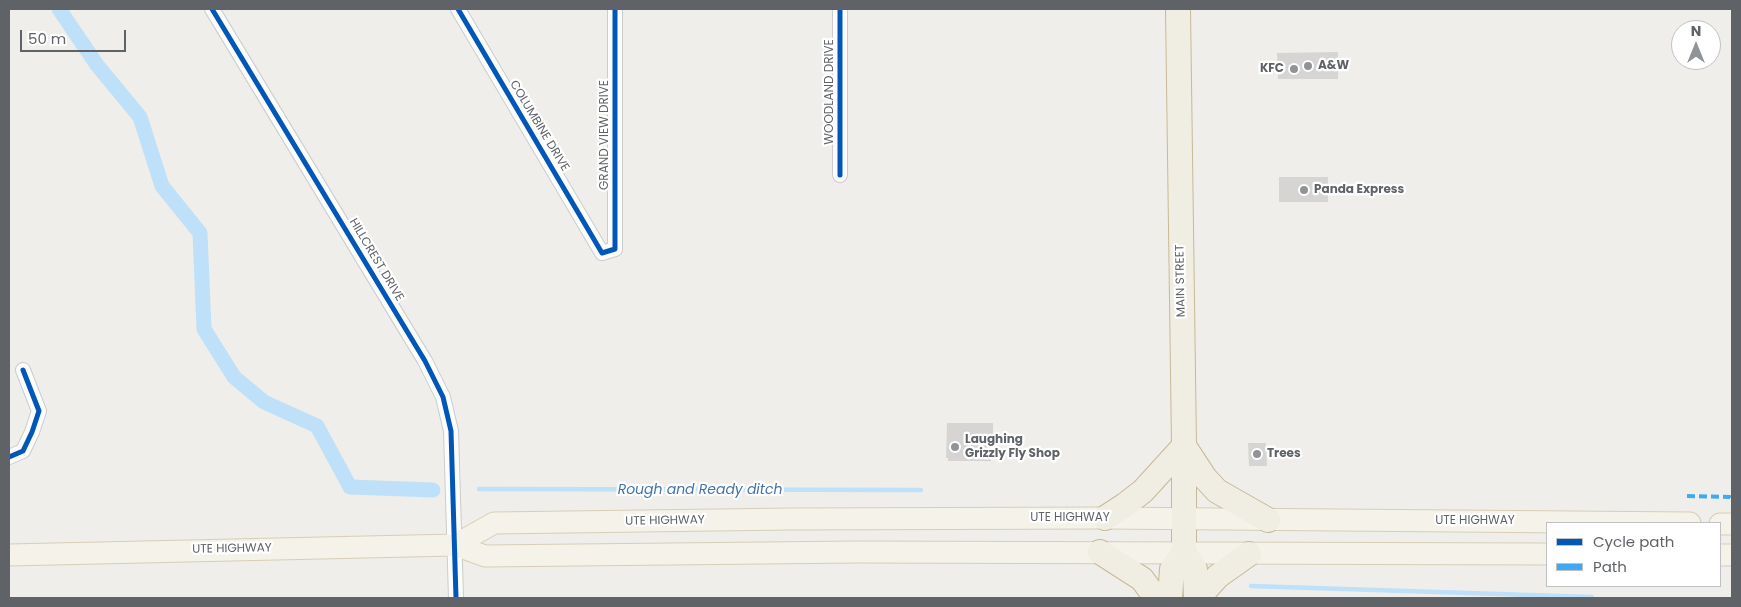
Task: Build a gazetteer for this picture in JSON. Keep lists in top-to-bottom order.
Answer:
{
  "streets": {
    "highway": ["MAIN STREET"],
    "main road": ["UTE HIGHWAY"],
    "street": [
      "WOODLAND DRIVE",
      "COLUMBINE DRIVE",
      "GRAND VIEW DRIVE",
      "HILLCREST DRIVE"
    ]
  },
  "crossings": [
    ["COLUMBINE DRIVE", "GRAND VIEW DRIVE"],
    ["HILLCREST DRIVE", "UTE HIGHWAY"],
    ["MAIN STREET", "UTE HIGHWAY"]
  ],
  "water": ["Rough and Ready ditch"],
  "places": [
    "A&W",
    "KFC",
    "Panda Express",
    "Laughing Grizzly Fly Shop",
    "Trees"
  ],
  "legend": ["Cycle path", "Path"],
  "scale_bar": "50 m",
  "north": "top"
}
